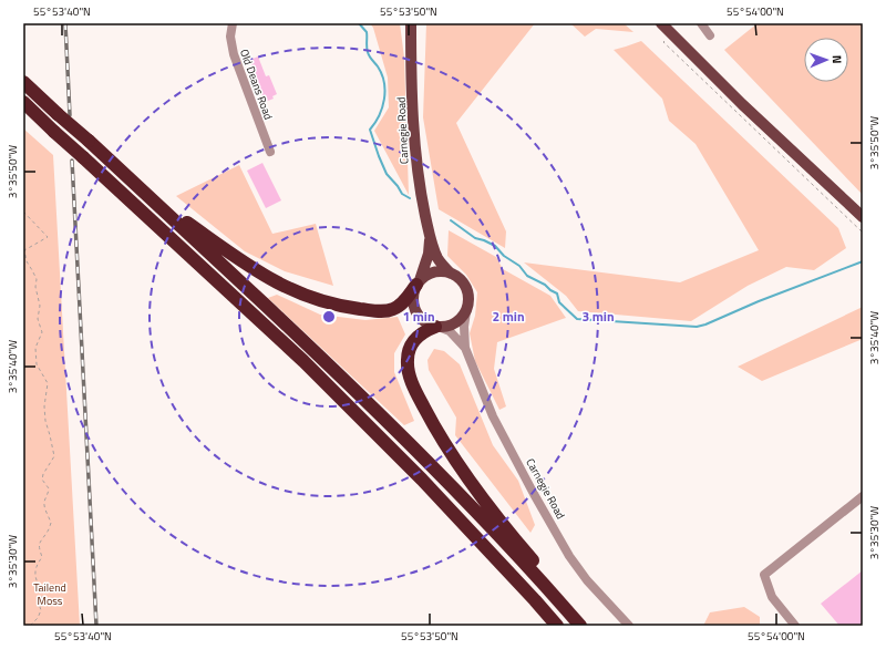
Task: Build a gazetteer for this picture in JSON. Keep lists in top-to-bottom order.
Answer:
{
  "streets": {
    "main road": ["Carnegie Road"],
    "street": ["Old Deans Road"]
  },
  "parks": ["Tailend Moss"],
  "north": "right",
  "coordinates": [
    "55°53'40\"N",
    "55°53'50\"N",
    "55°54'00\"N",
    "3°35'50\"W",
    "3°35'40\"W",
    "3°35'30\"W"
  ],
  "rings": ["1 min", "2 min", "3 min"]
}
